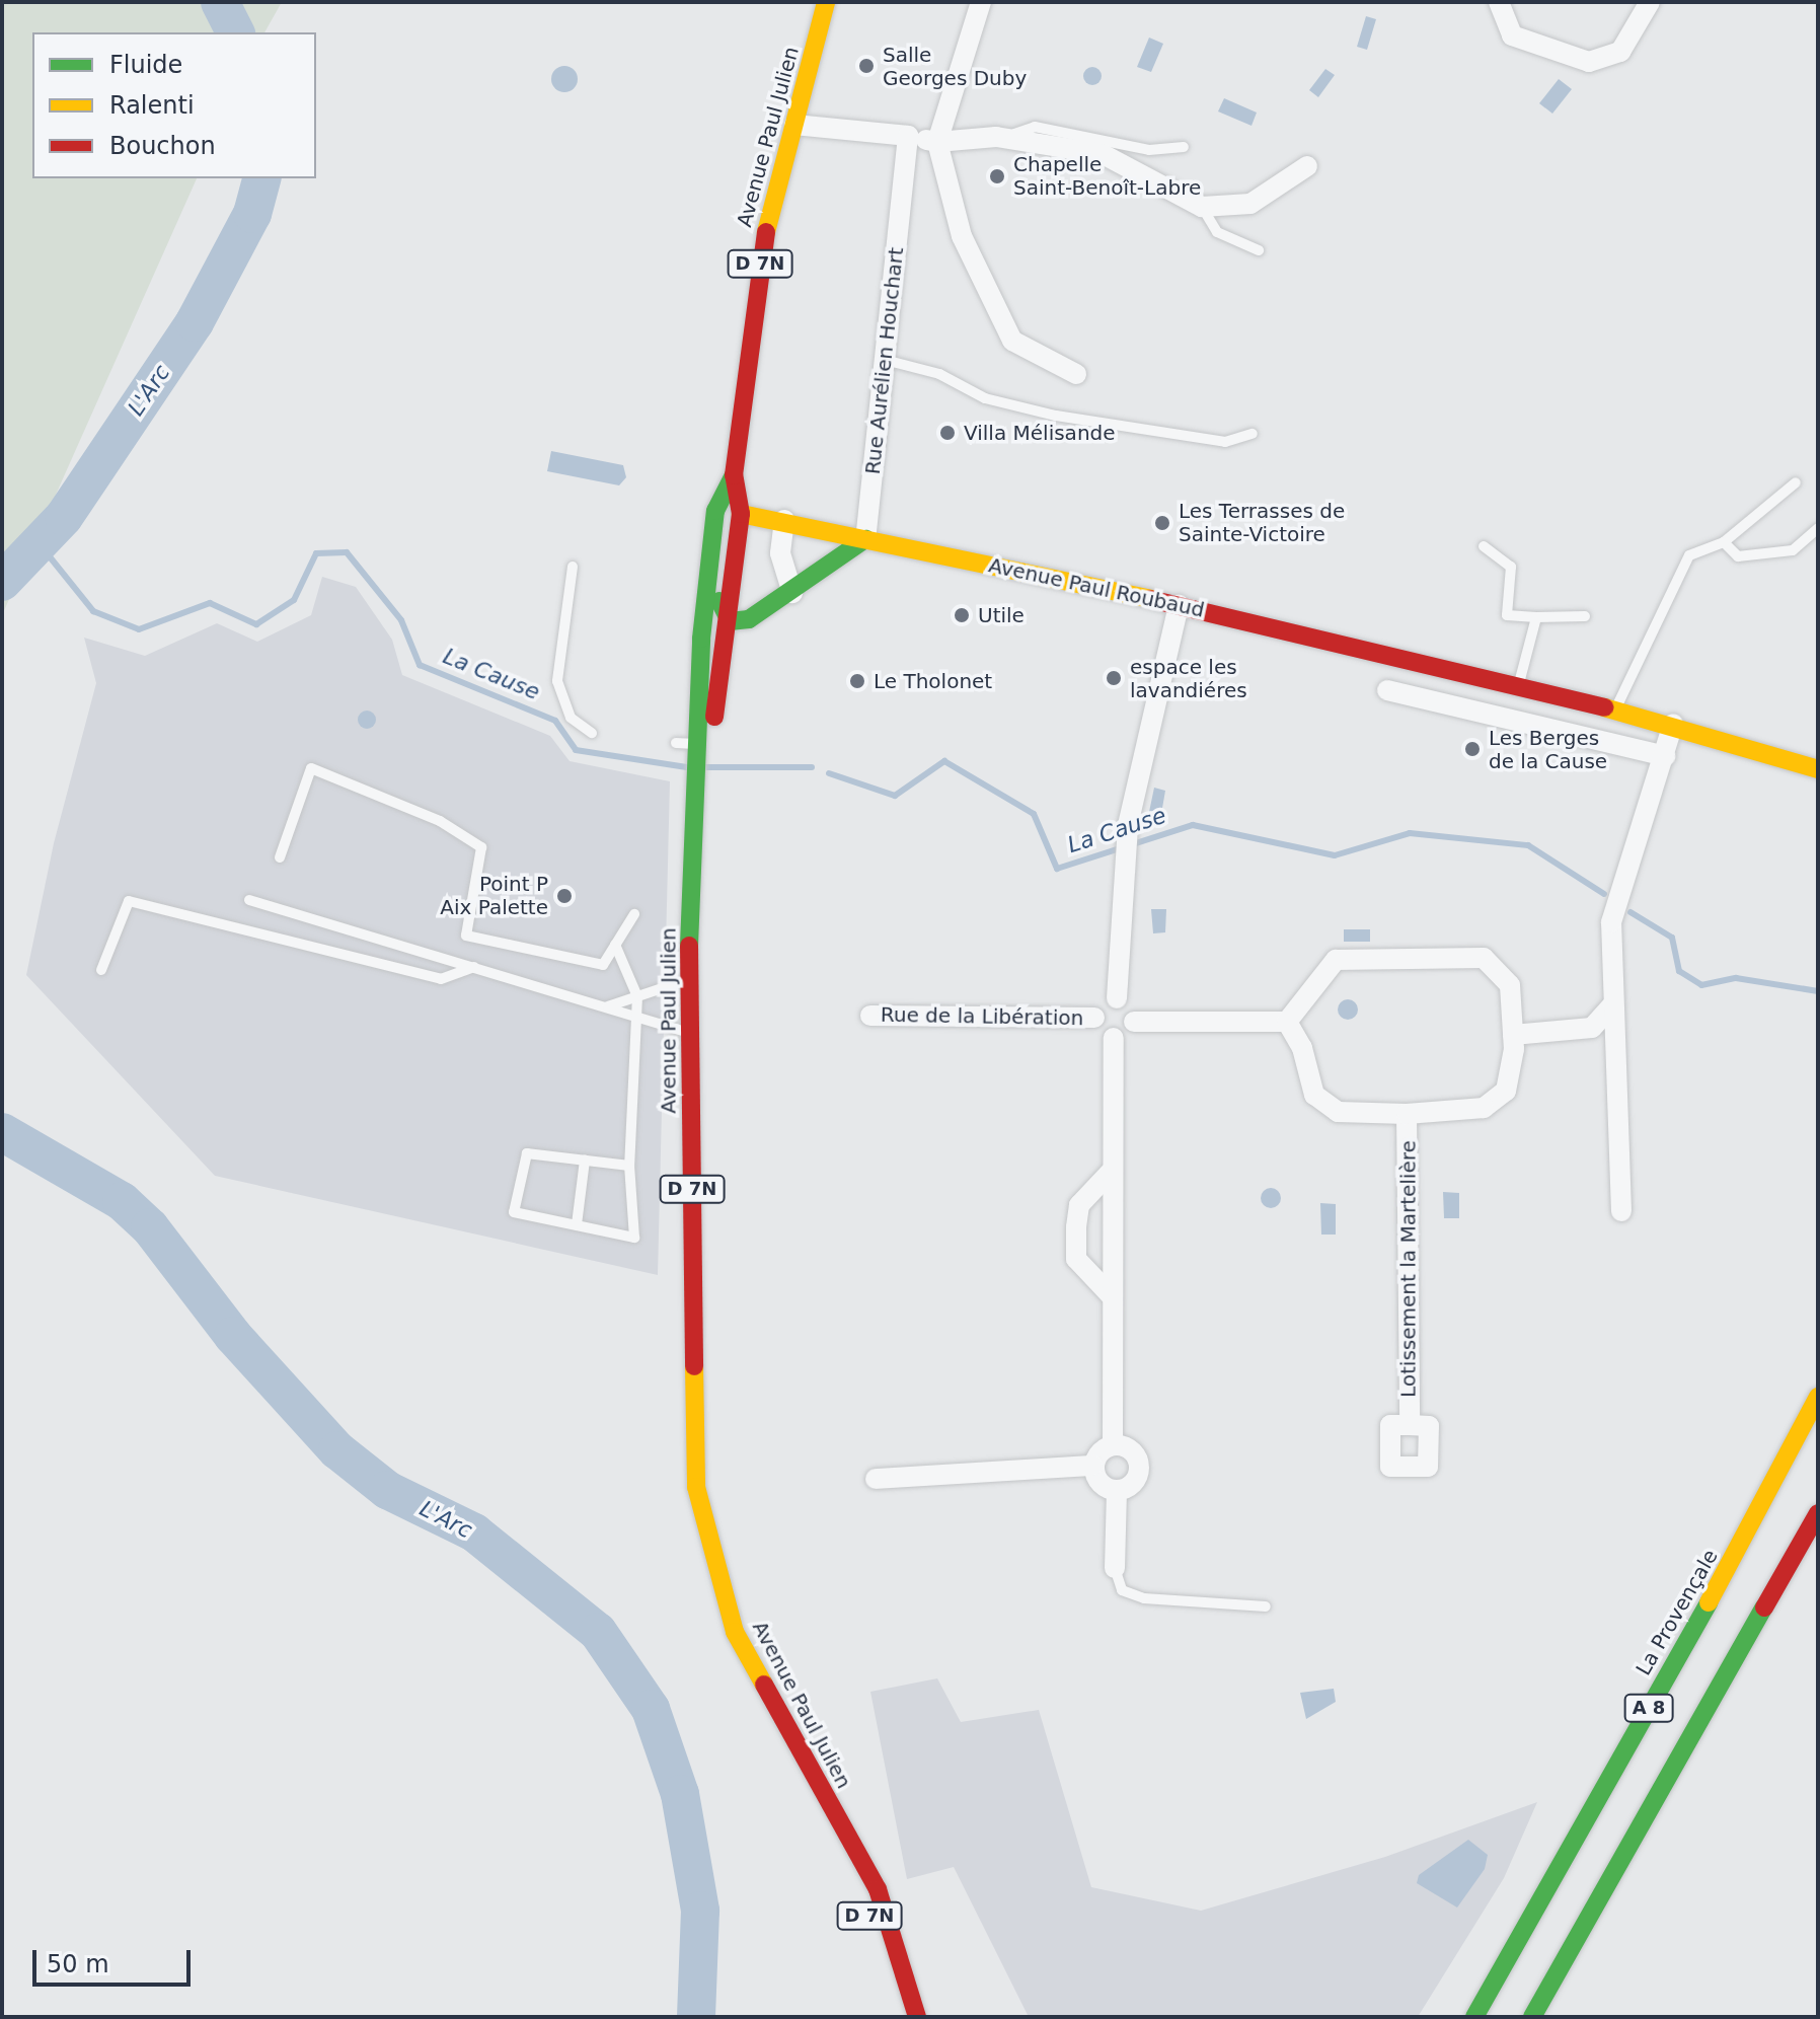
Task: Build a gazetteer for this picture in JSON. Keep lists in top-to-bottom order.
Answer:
{
  "streets": {
    "main road": [
      "Avenue Paul Julien",
      "D 7N",
      "Avenue Paul Roubaud",
      "La Provençale",
      "A 8"
    ],
    "street": ["Rue Aurélien Houchart", "Rue de la Libération", "Lotissement la Martelière"]
  },
  "crossings": [
    ["Avenue Paul Julien", "D 7N"],
    ["Avenue Paul Julien", "Avenue Paul Roubaud"],
    ["Rue Aurélien Houchart", "Avenue Paul Roubaud"]
  ],
  "water": ["L'Arc", "La Cause"],
  "places": [
    "Salle Georges Duby",
    "Chapelle Saint-Benoît-Labre",
    "Villa Mélisande",
    "Les Terrasses de Sainte-Victoire",
    "Utile",
    "espace les lavandiéres",
    "Le Tholonet",
    "Les Berges de la Cause",
    "Point P Aix Palette"
  ],
  "legend": ["Fluide", "Ralenti", "Bouchon"],
  "scale_bar": "50 m"
}
